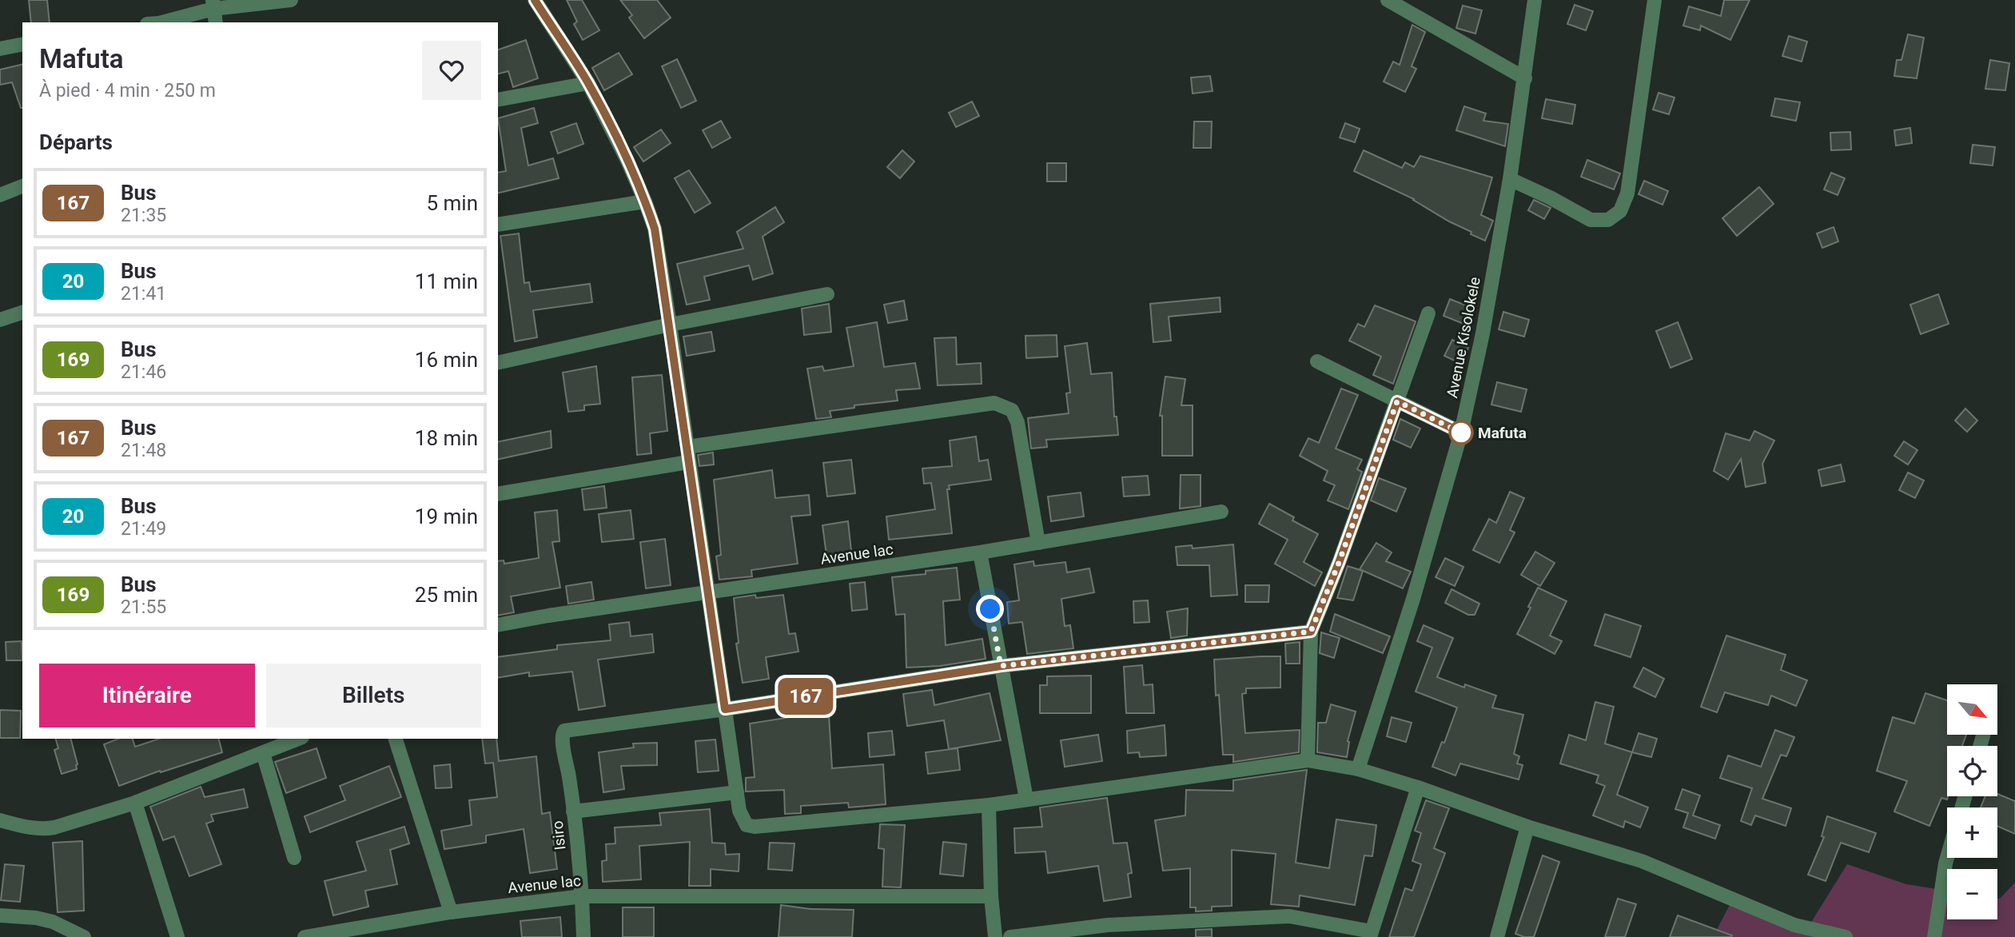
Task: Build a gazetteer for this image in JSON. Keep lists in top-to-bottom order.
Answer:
{
  "streets": {
    "street": ["Avenue Kisolokele", "Avenue lac", "Isiro"]
  },
  "crossings": [
    ["Avenue lac", "Isiro"]
  ],
  "places": ["Mafuta"],
  "lines": ["bus line 167"],
  "north": "bottom right",
  "page": {
    "on_map": "167",
    "heading": [
      ["Mafuta", "À pied · 4 min · 250 m"],
      "Départs"
    ],
    "list": [
      {
        "mark": "167",
        "name": "Bus",
        "note": "21:35",
        "value": "5 min"
      },
      {
        "mark": "20",
        "name": "Bus",
        "note": "21:41",
        "value": "11 min"
      },
      {
        "mark": "169",
        "name": "Bus",
        "note": "21:46",
        "value": "16 min"
      },
      {
        "mark": "167",
        "name": "Bus",
        "note": "21:48",
        "value": "18 min"
      },
      {
        "mark": "20",
        "name": "Bus",
        "note": "21:49",
        "value": "19 min"
      },
      {
        "mark": "169",
        "name": "Bus",
        "note": "21:55",
        "value": "25 min"
      }
    ],
    "buttons": ["Itinéraire", "Billets"],
    "map_buttons": ["+", "−"]
  }
}
